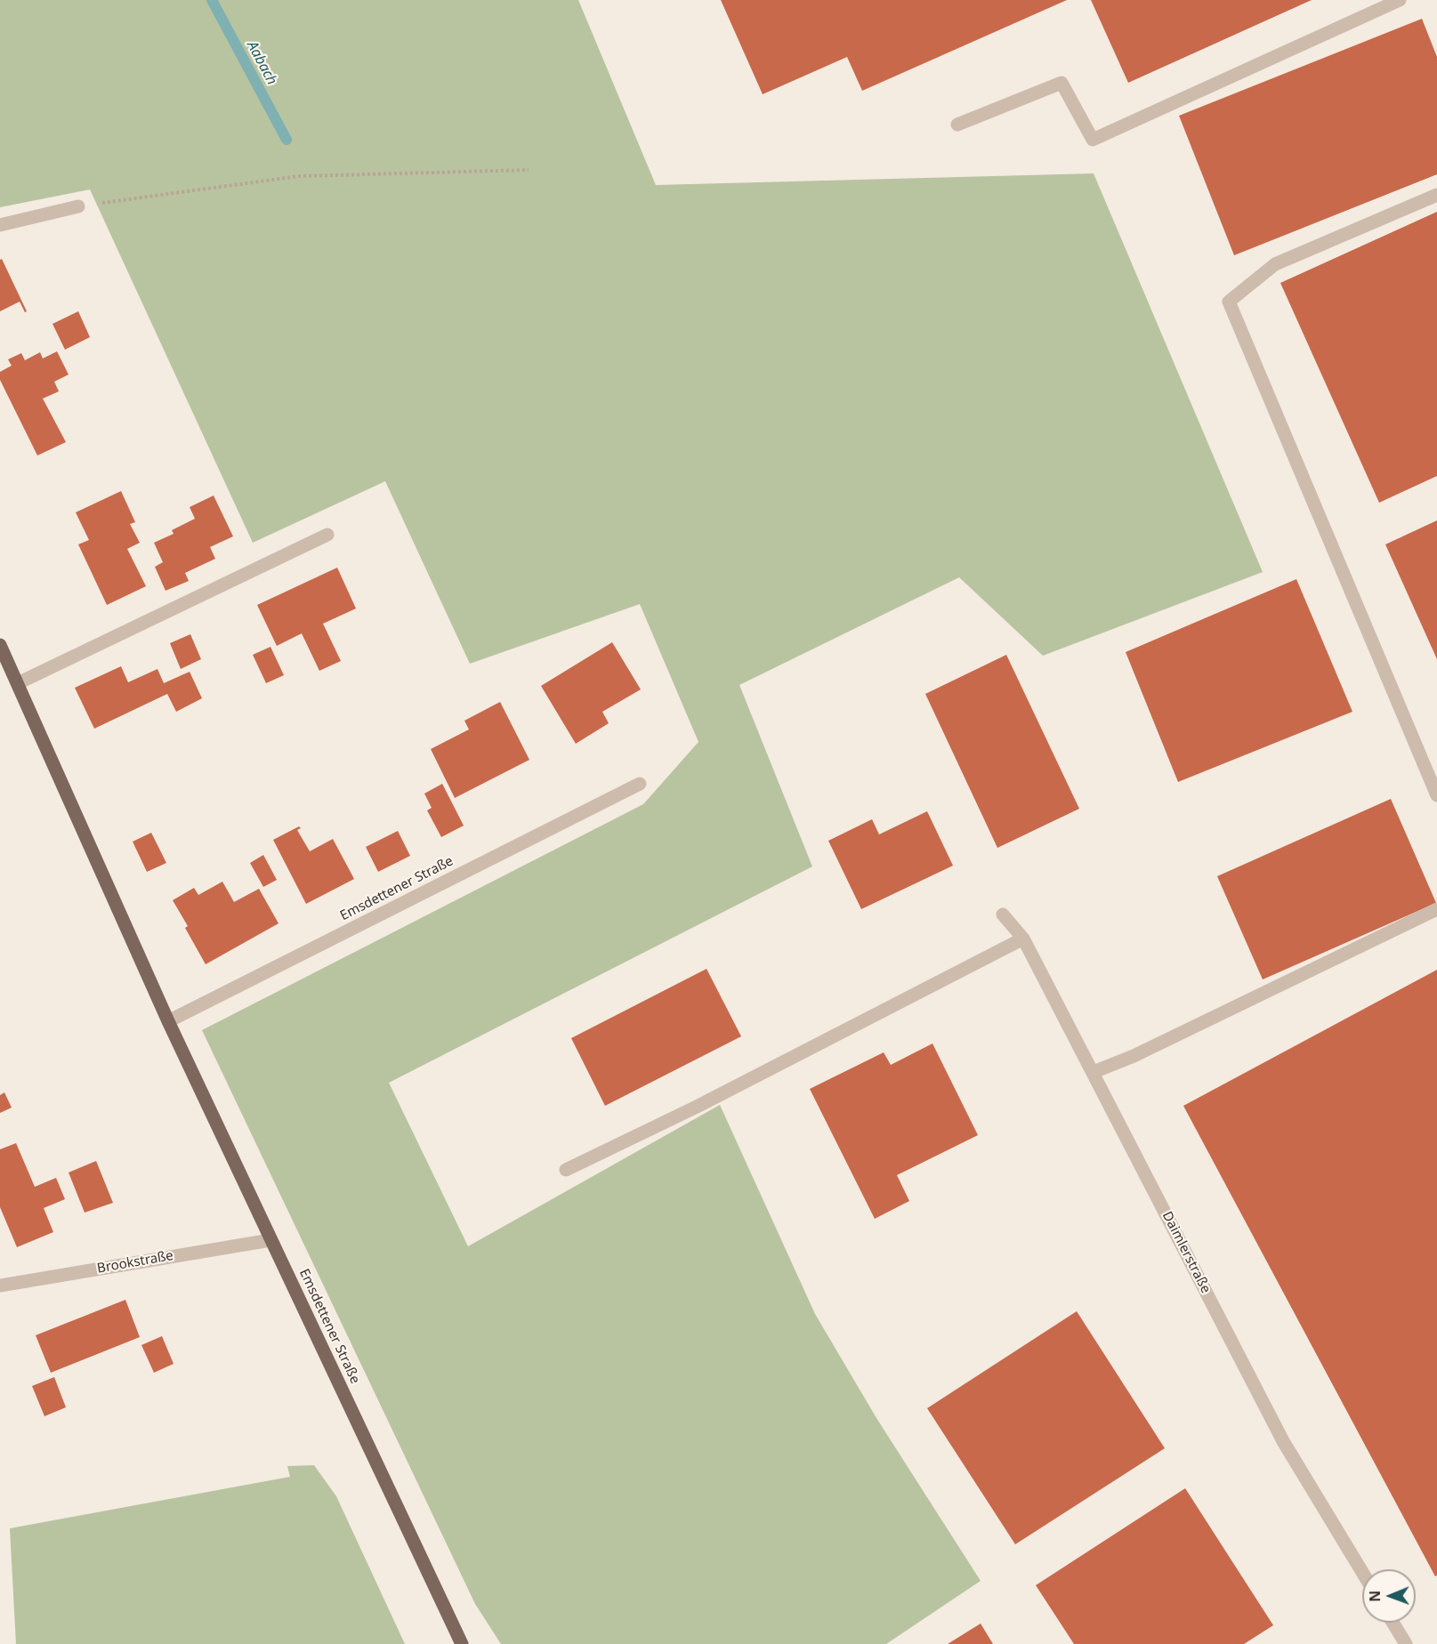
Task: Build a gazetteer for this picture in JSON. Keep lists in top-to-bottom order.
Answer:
{
  "streets": {
    "main road": ["Emsdettener Straße"],
    "street": ["Daimlerstraße", "Brookstraße"]
  },
  "crossings": [
    ["Emsdettener Straße", "Brookstraße"]
  ],
  "water": ["Aabach"],
  "north": "left"
}
